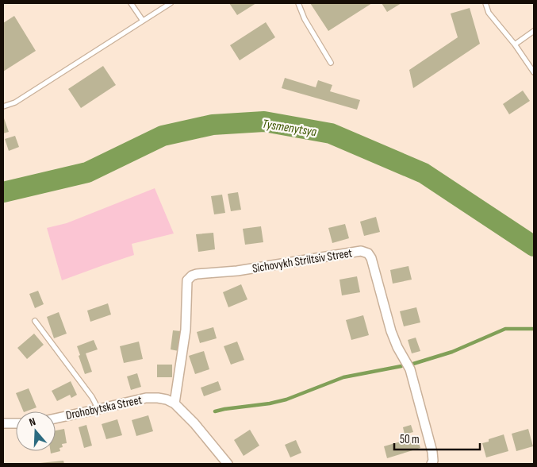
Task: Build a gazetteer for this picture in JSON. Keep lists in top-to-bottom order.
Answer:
{
  "streets": {
    "street": ["Sichovykh Striltsiv Street", "Drohobytska Street"]
  },
  "crossings": [
    ["Sichovykh Striltsiv Street", "Drohobytska Street"]
  ],
  "water": ["Tysmenytsya"],
  "scale_bar": "50 m",
  "north": "top"
}
